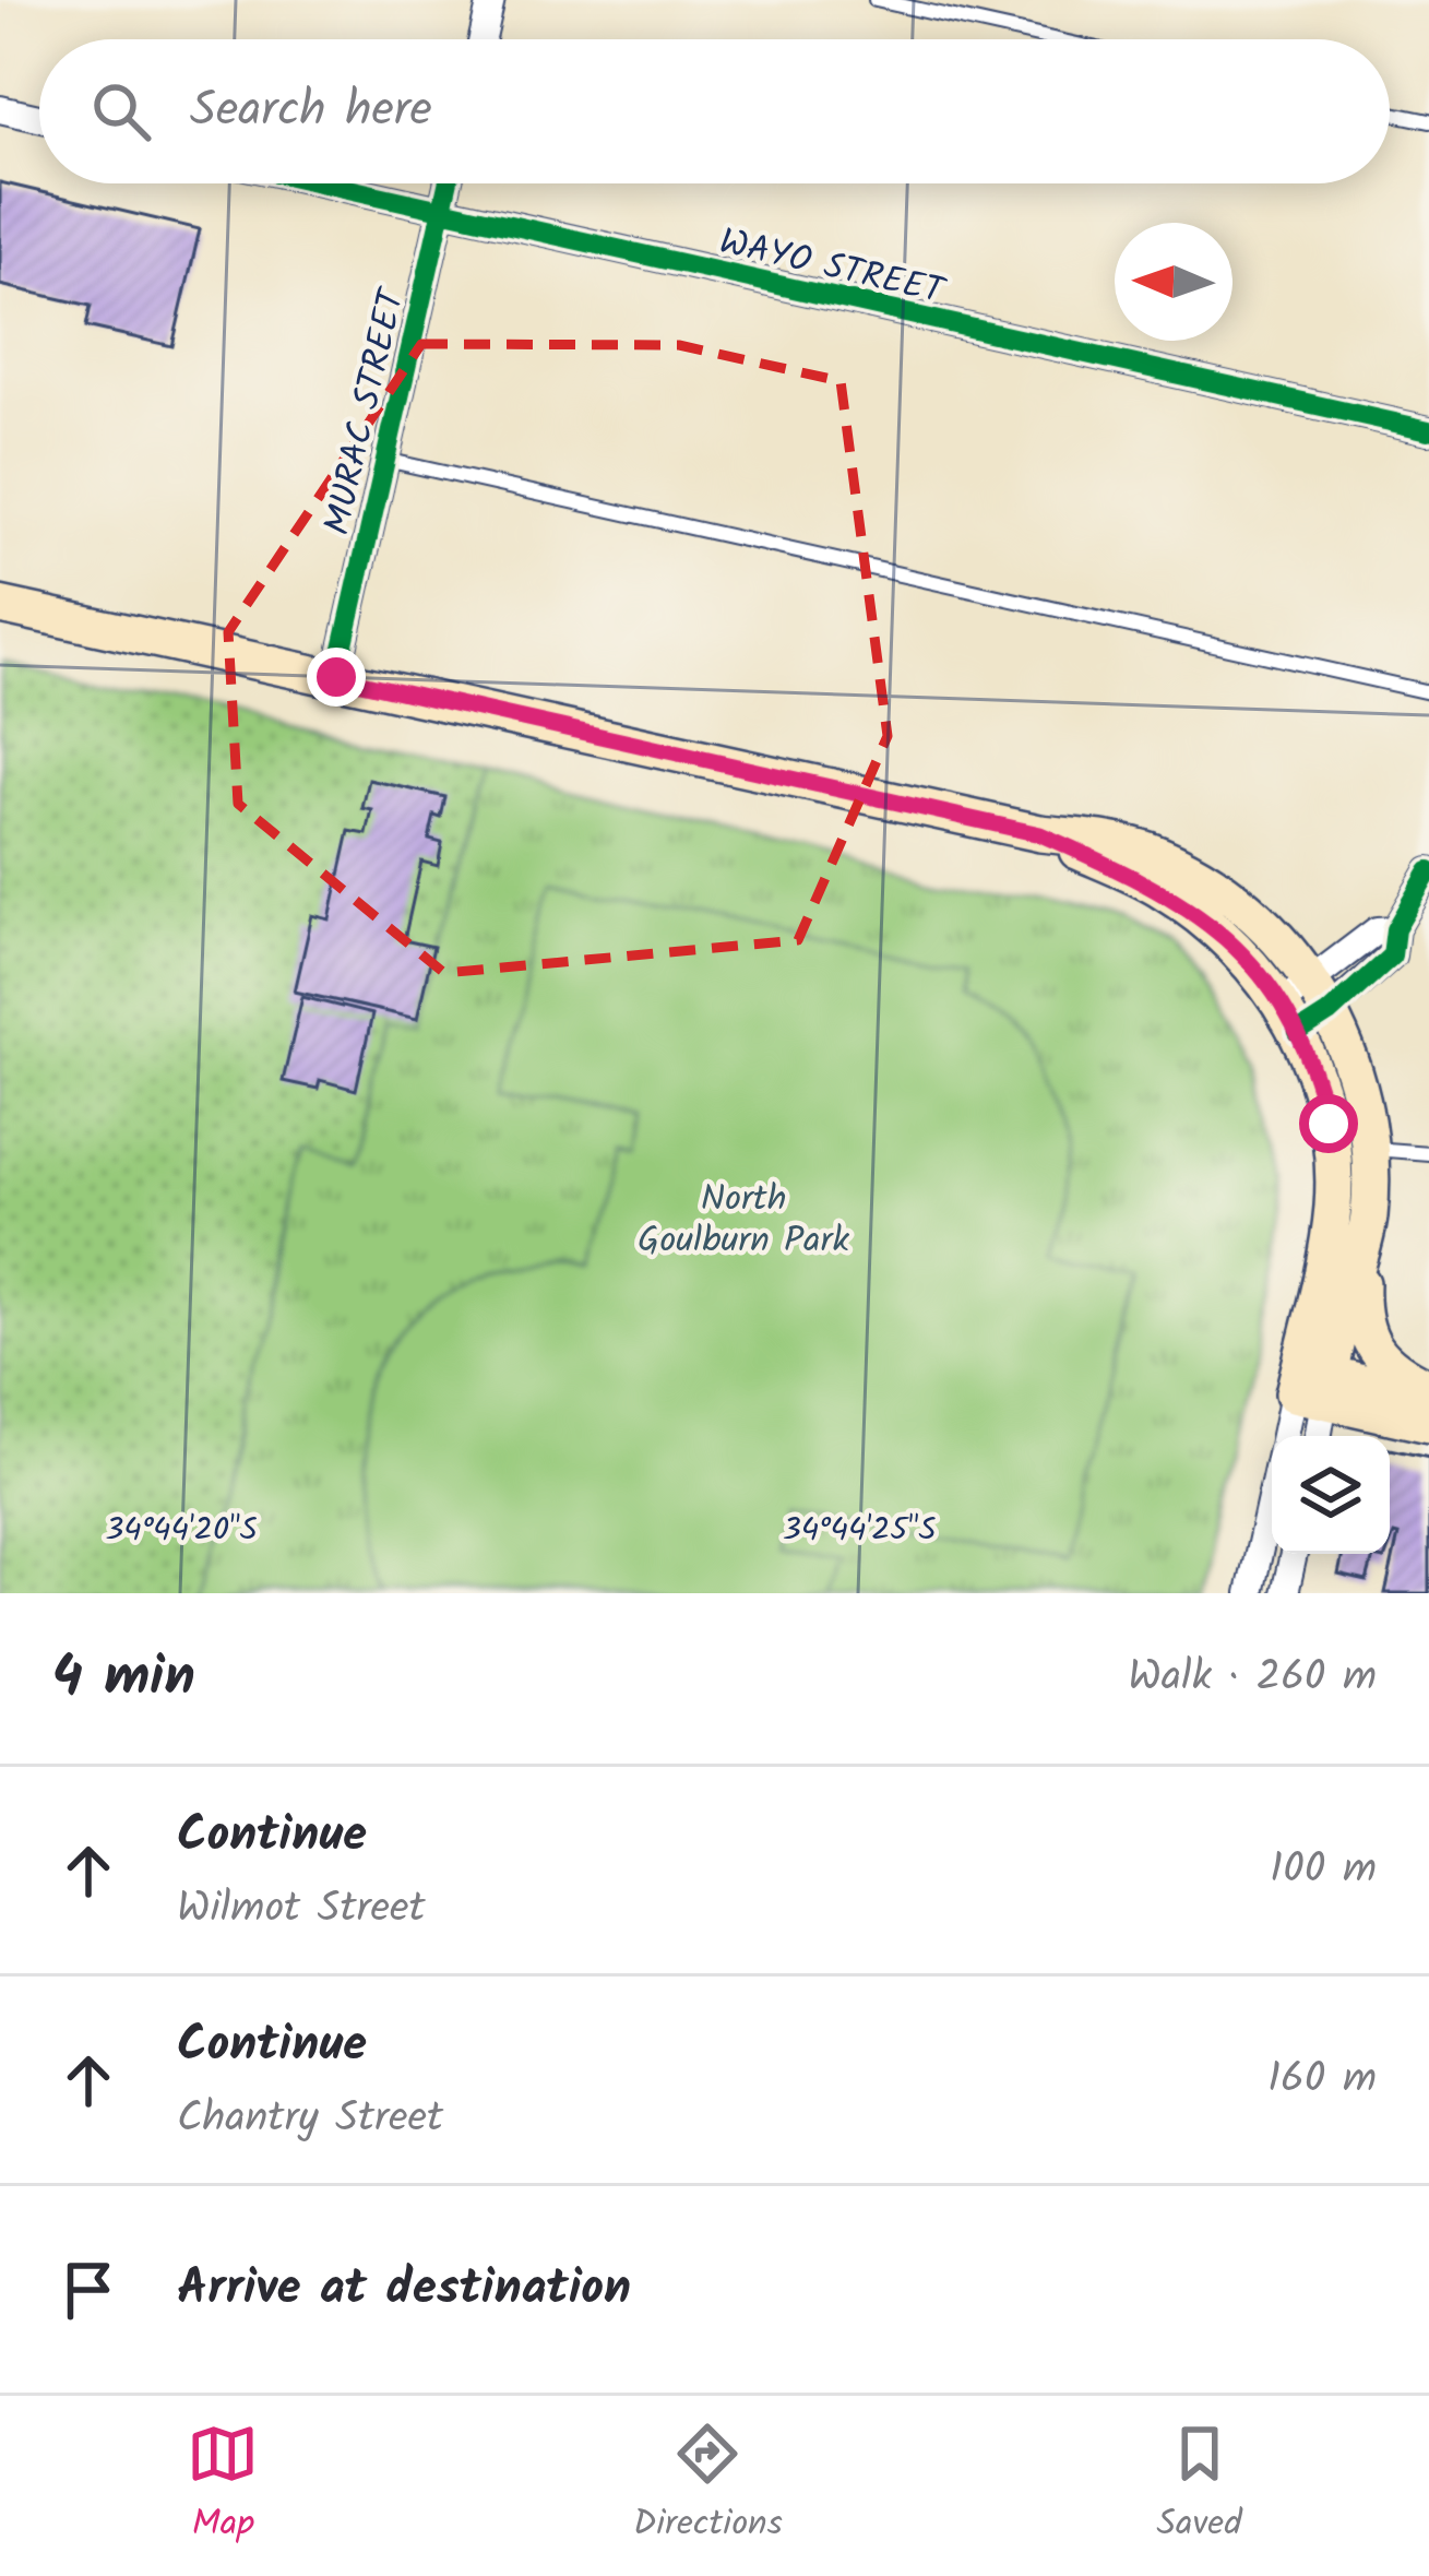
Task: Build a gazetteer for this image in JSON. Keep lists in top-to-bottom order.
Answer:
{
  "streets": {
    "street": ["WAYO STREET", "MURAC STREET"]
  },
  "crossings": [
    ["WAYO STREET", "MURAC STREET"]
  ],
  "parks": ["North Goulburn Park"],
  "north": "left",
  "page": {
    "search": "Search here",
    "heading": ["4 min", "Walk · 260 m"],
    "list": [
      ["Continue", "Wilmot Street", "100 m"],
      ["Continue", "Chantry Street", "160 m"],
      "Arrive at destination"
    ],
    "nav": ["Map", "Directions", "Saved"]
  },
  "coordinates": ["34°44'20\"S", "34°44'25\"S"]
}
